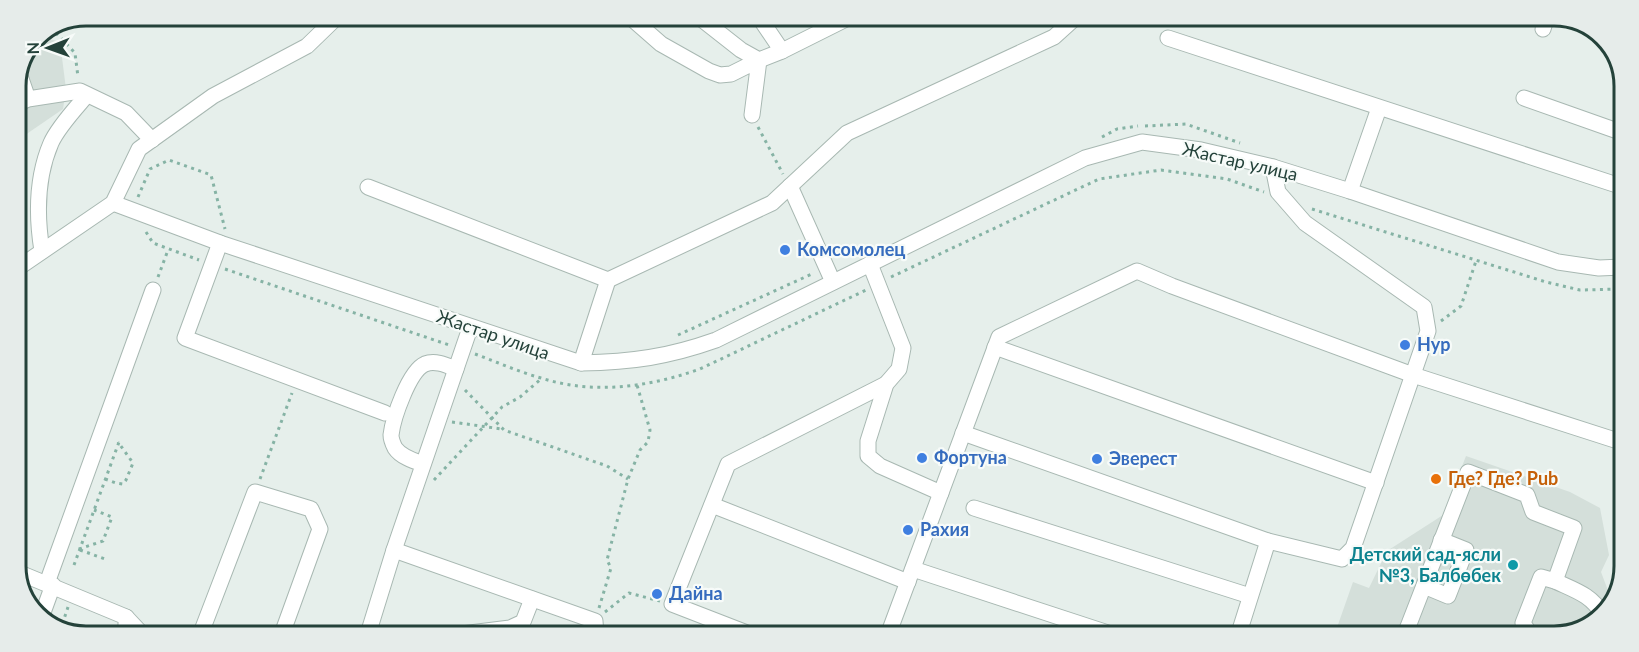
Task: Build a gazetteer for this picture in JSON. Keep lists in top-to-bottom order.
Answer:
{
  "streets": {
    "street": ["Жастар улица"]
  },
  "places": [
    "Комсомолец",
    "Нур",
    "Фортуна",
    "Эверест",
    "Где? Где? Pub",
    "Рахия",
    "Детский сад-ясли №3, Балбөбек",
    "Дайна"
  ],
  "north": "left"
}
